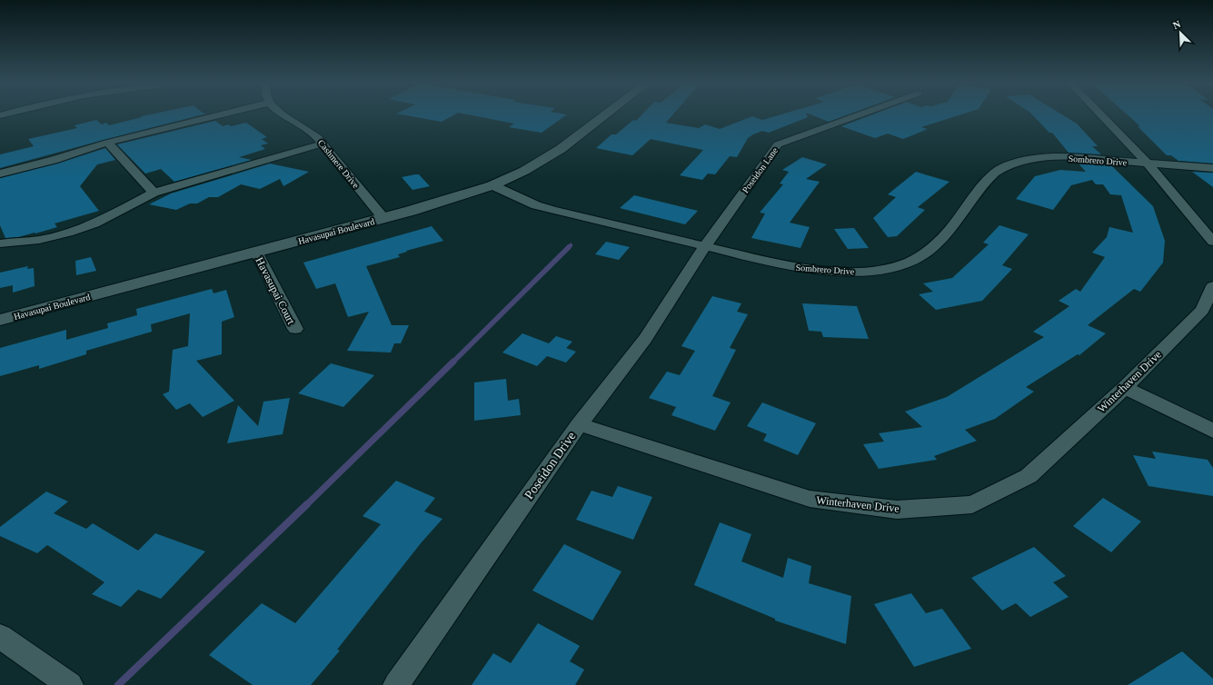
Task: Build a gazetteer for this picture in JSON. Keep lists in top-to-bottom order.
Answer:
{
  "streets": {
    "street": [
      "Sombrero Drive",
      "Cashmere Drive",
      "Poseidon Lane",
      "Havasupai Boulevard",
      "Havasupai Court",
      "Winterhaven Drive",
      "Poseidon Drive"
    ]
  },
  "crossings": [
    ["Sombrero Drive", "Poseidon Lane"],
    ["Sombrero Drive", "Havasupai Boulevard"],
    ["Sombrero Drive", "Poseidon Drive"],
    ["Cashmere Drive", "Havasupai Boulevard"],
    ["Poseidon Lane", "Poseidon Drive"],
    ["Havasupai Boulevard", "Havasupai Court"],
    ["Winterhaven Drive", "Poseidon Drive"]
  ],
  "north": "top left"
}
